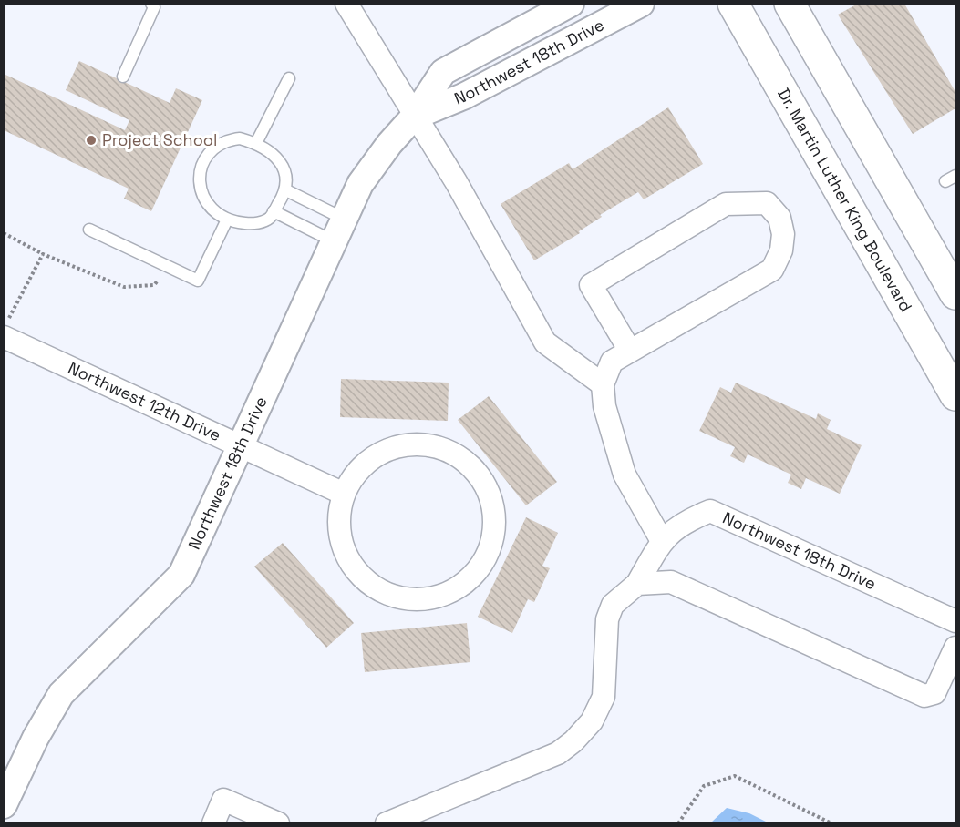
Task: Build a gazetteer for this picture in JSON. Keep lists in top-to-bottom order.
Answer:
{
  "streets": {
    "main road": ["Dr. Martin Luther King Boulevard"],
    "street": ["Northwest 18th Drive", "Northwest 12th Drive"]
  },
  "crossings": [
    ["Northwest 18th Drive", "Northwest 12th Drive"]
  ],
  "places": ["Project School"]
}
